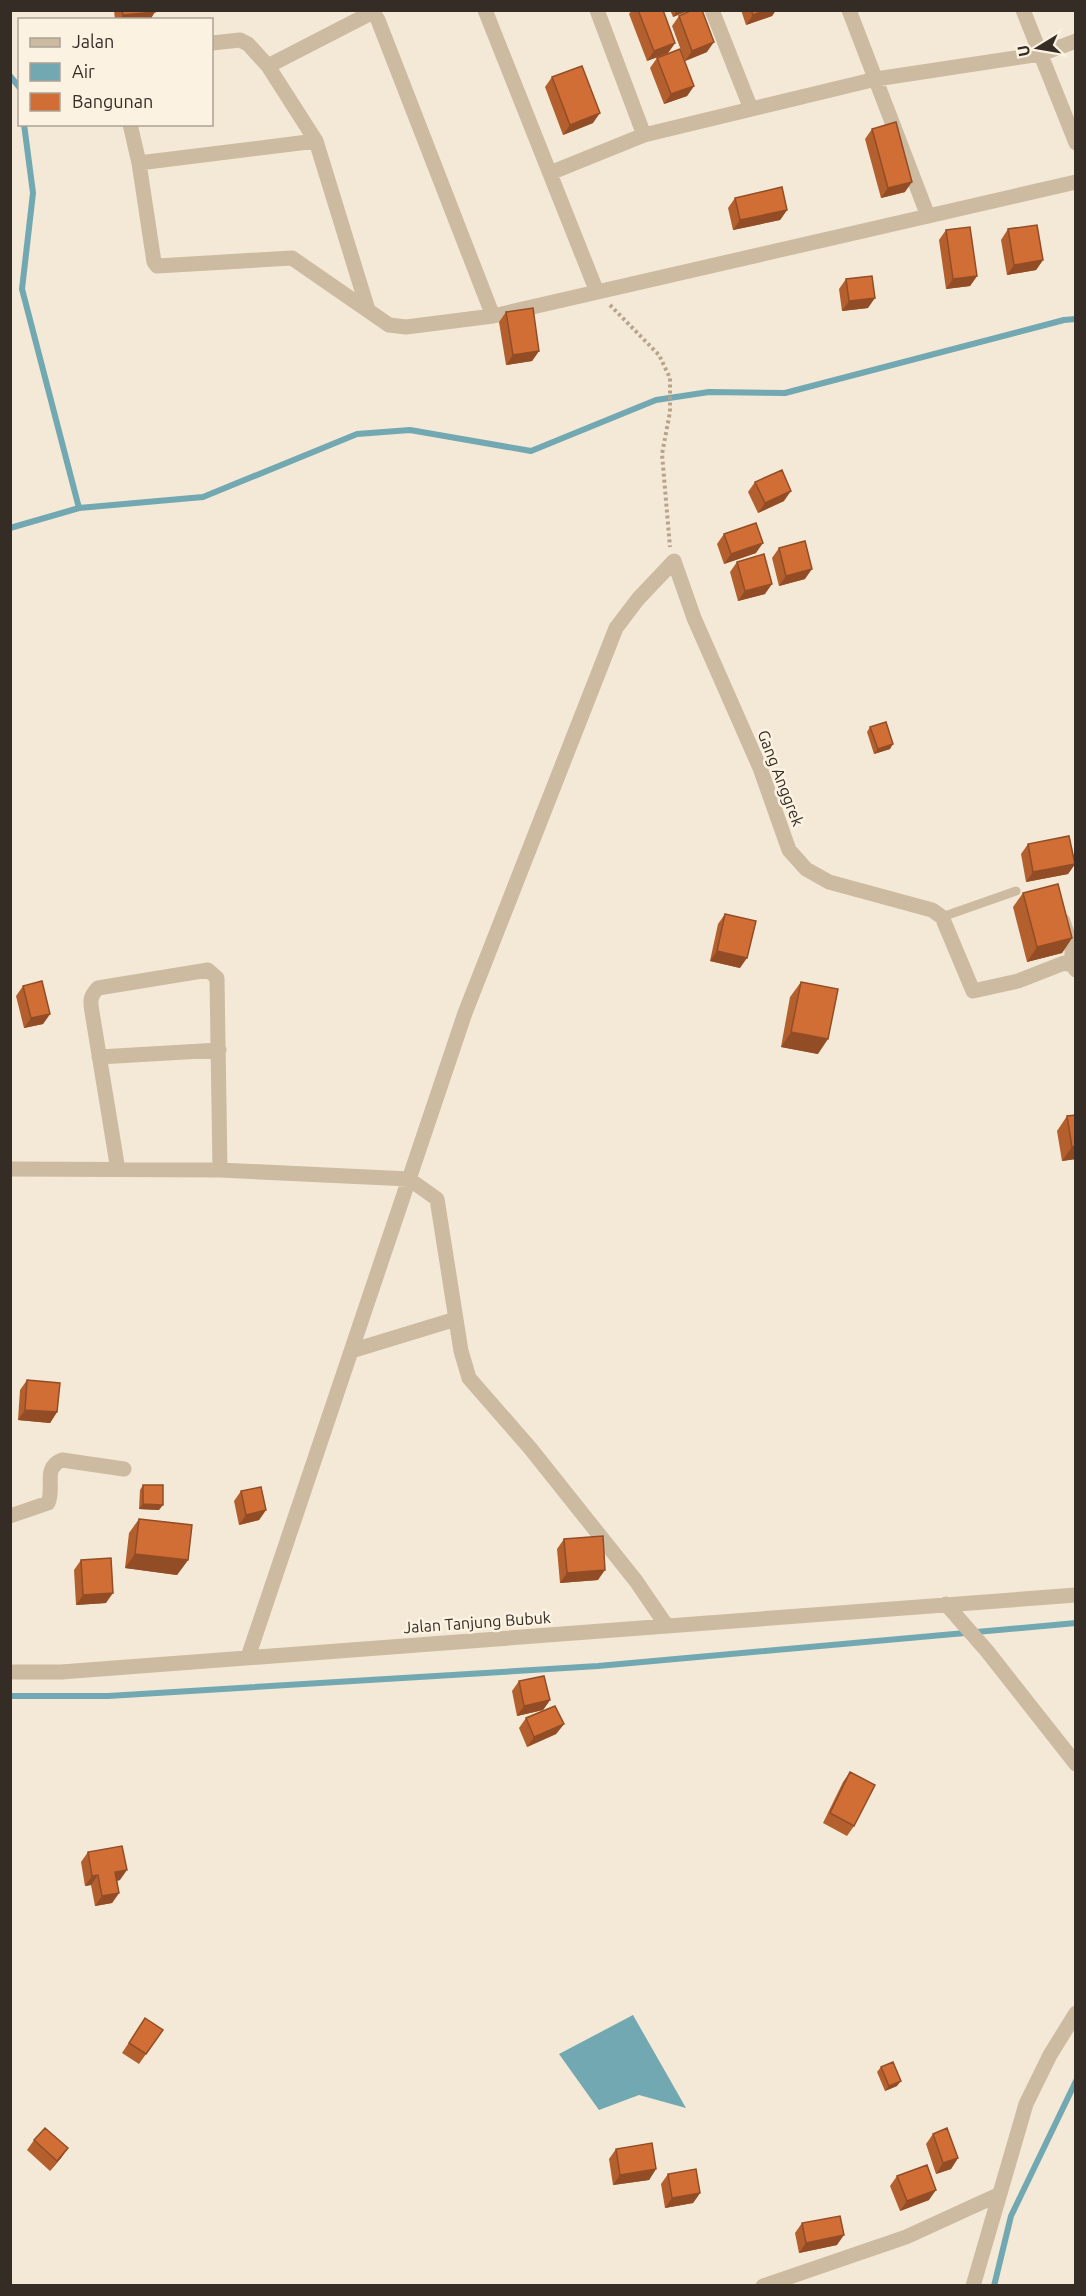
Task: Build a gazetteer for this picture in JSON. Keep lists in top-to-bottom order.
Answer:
{
  "streets": {
    "street": ["Gang Anggrek", "Jalan Tanjung Bubuk"]
  },
  "legend": ["Jalan", "Air", "Bangunan"],
  "north": "left"
}
